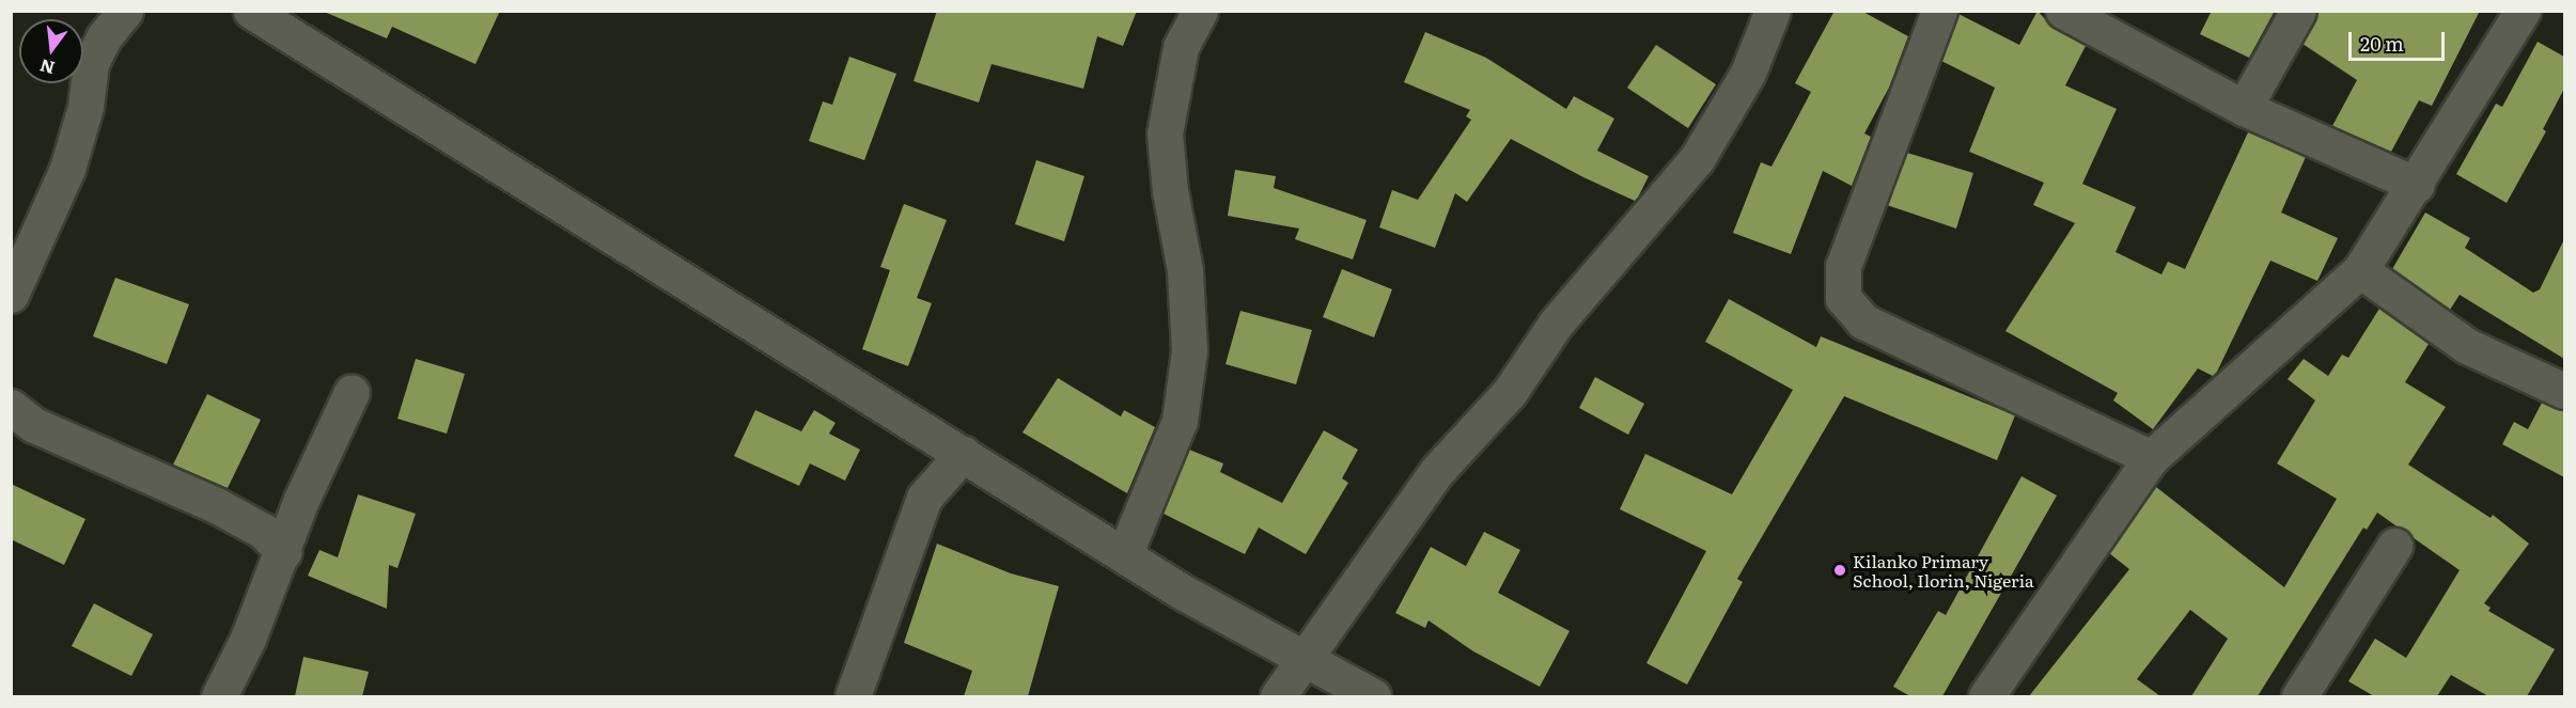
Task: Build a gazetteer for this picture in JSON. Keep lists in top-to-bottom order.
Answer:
{
  "places": ["Kilanko Primary School, Ilorin, Nigeria"],
  "scale_bar": "20 m",
  "north": "bottom"
}
